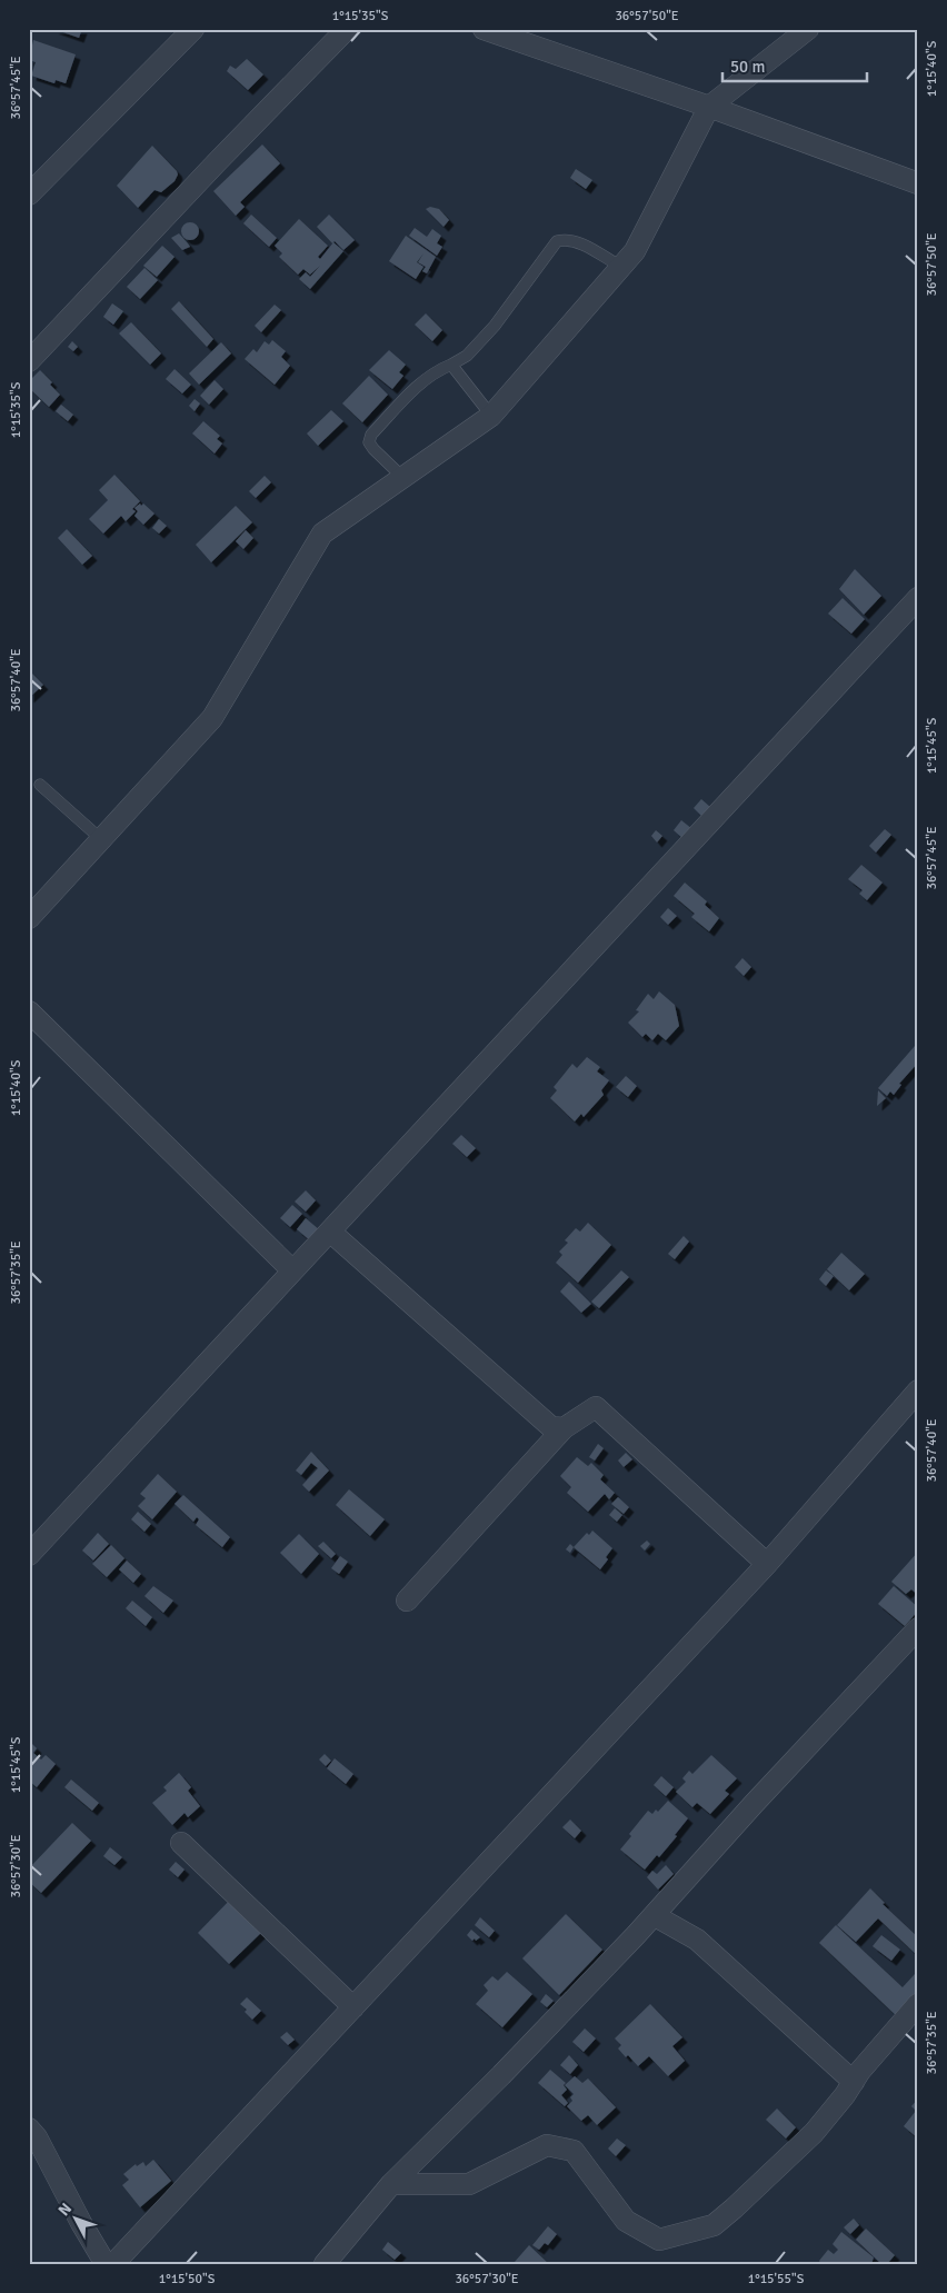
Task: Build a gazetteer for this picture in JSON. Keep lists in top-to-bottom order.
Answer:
{
  "scale_bar": "50 m",
  "north": "top left",
  "coordinates": [
    "1°15'35\"S",
    "36°57'50\"E",
    "1°15'40\"S",
    "36°57'45\"E",
    "36°57'40\"E",
    "1°15'45\"S",
    "36°57'35\"E",
    "36°57'30\"E",
    "1°15'50\"S",
    "1°15'55\"S"
  ]
}
